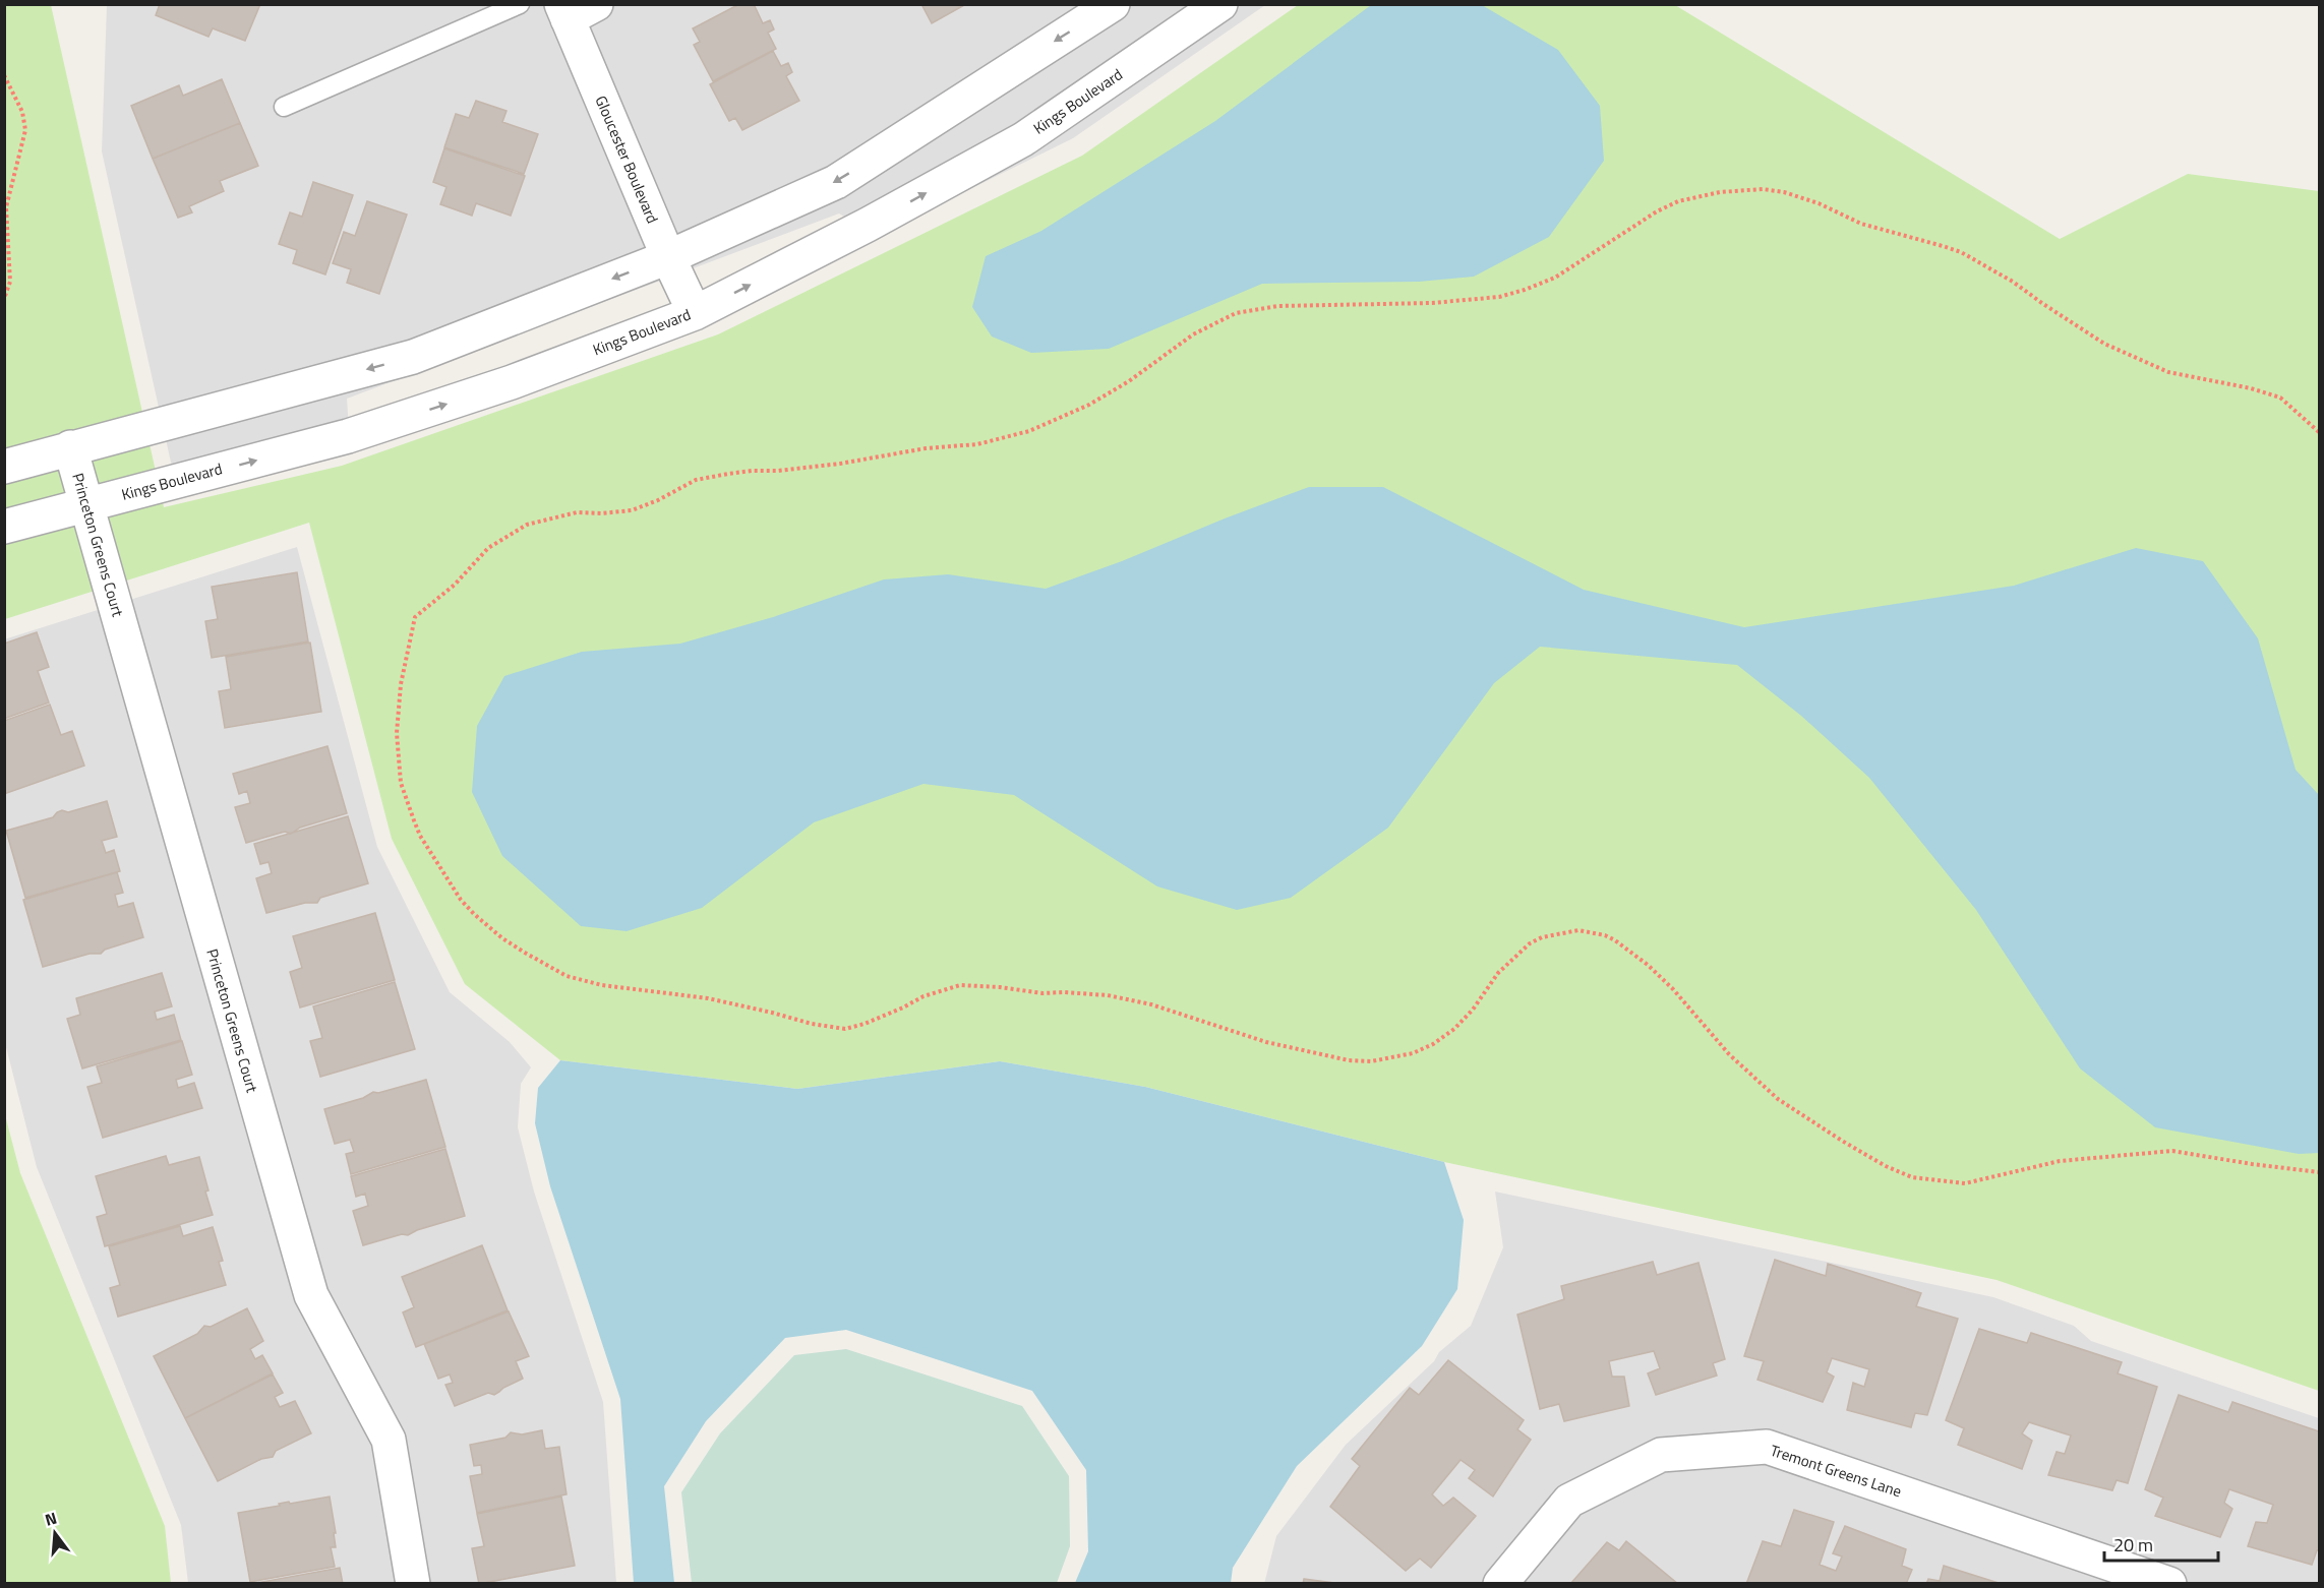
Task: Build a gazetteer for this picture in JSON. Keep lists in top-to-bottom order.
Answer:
{
  "streets": {
    "street": [
      "Kings Boulevard",
      "Gloucester Boulevard",
      "Princeton Greens Court",
      "Tremont Greens Lane"
    ]
  },
  "crossings": [
    ["Kings Boulevard", "Gloucester Boulevard"],
    ["Kings Boulevard", "Princeton Greens Court"]
  ],
  "scale_bar": "20 m",
  "north": "top"
}
